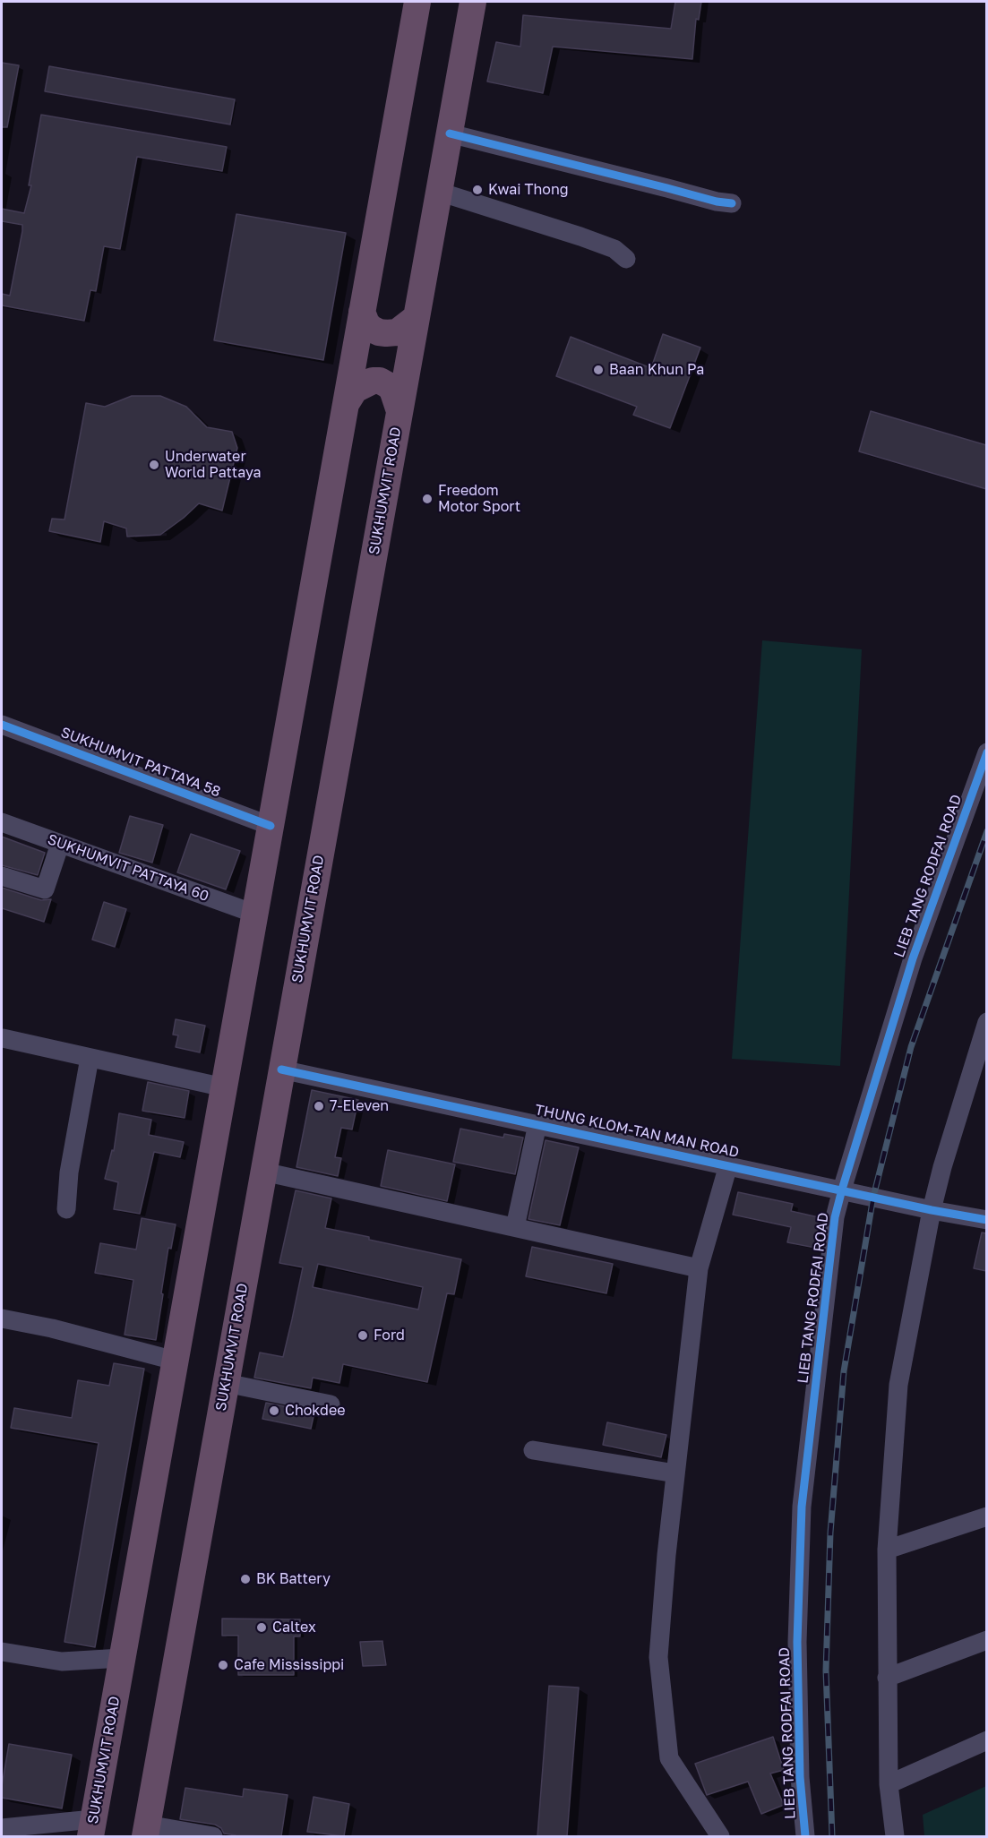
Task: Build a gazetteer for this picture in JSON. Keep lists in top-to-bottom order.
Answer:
{
  "streets": {
    "highway": ["SUKHUMVIT ROAD"],
    "street": [
      "SUKHUMVIT PATTAYA 58",
      "SUKHUMVIT PATTAYA 60",
      "LIEB TANG RODFAI ROAD",
      "THUNG KLOM-TAN MAN ROAD"
    ]
  },
  "crossings": [
    ["SUKHUMVIT ROAD", "SUKHUMVIT PATTAYA 58"],
    ["SUKHUMVIT ROAD", "SUKHUMVIT PATTAYA 60"],
    ["SUKHUMVIT ROAD", "THUNG KLOM-TAN MAN ROAD"],
    ["LIEB TANG RODFAI ROAD", "THUNG KLOM-TAN MAN ROAD"]
  ],
  "places": [
    "Kwai Thong",
    "Baan Khun Pa",
    "Underwater World Pattaya",
    "Freedom Motor Sport",
    "7-Eleven",
    "Ford",
    "Chokdee",
    "BK Battery",
    "Caltex",
    "Cafe Mississippi"
  ]
}
